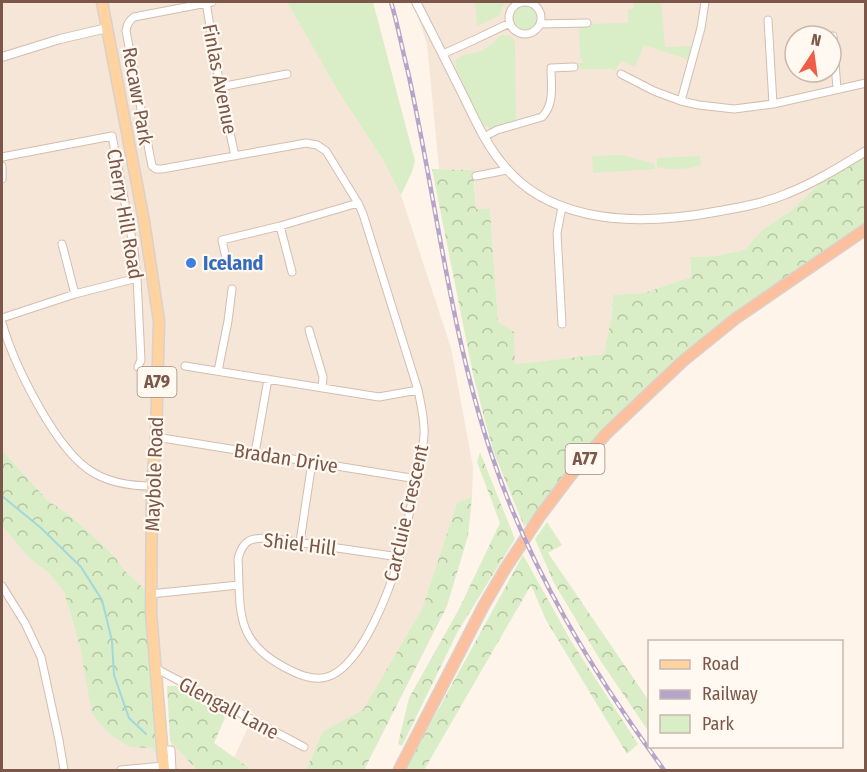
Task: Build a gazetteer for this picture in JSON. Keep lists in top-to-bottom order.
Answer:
{
  "streets": {
    "highway": ["A77"],
    "main road": ["A79", "Maybole Road"],
    "street": [
      "Finlas Avenue",
      "Recawr Park",
      "Cherry Hill Road",
      "Bradan Drive",
      "Carcluie Crescent",
      "Shiel Hill",
      "Glengall Lane"
    ]
  },
  "crossings": [
    ["Finlas Avenue", "Recawr Park"],
    ["Finlas Avenue", "Carcluie Crescent"],
    ["Recawr Park", "Carcluie Crescent"],
    ["Bradan Drive", "Maybole Road"],
    ["Bradan Drive", "Carcluie Crescent"],
    ["Maybole Road", "Glengall Lane"],
    ["Carcluie Crescent", "Shiel Hill"]
  ],
  "places": ["Iceland"],
  "legend": ["Road", "Railway", "Park"],
  "north": "top"
}
